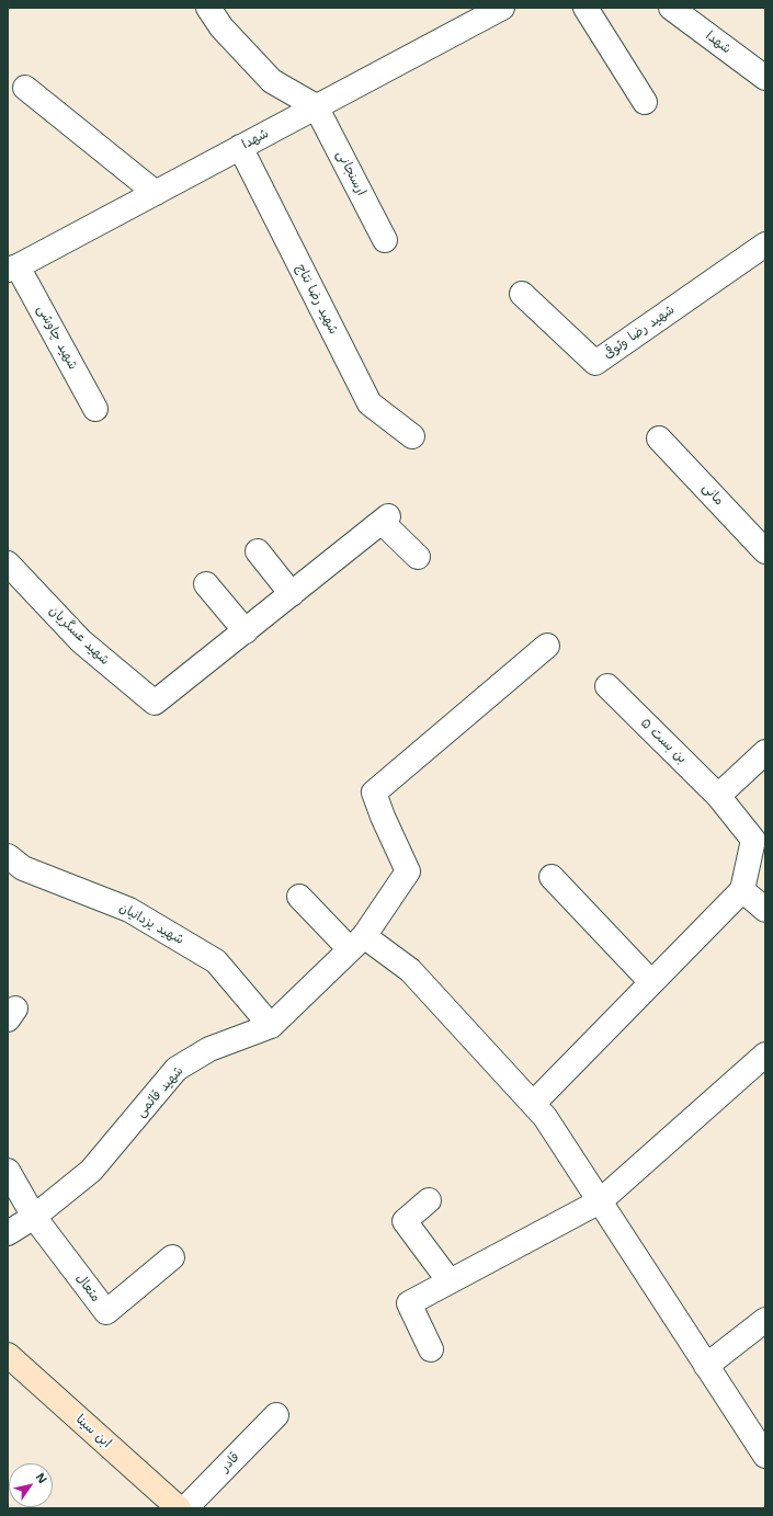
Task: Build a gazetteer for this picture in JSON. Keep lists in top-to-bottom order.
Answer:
{
  "streets": {
    "main road": ["ابن سینا"],
    "street": [
      "شهدا",
      "ارسنجانی",
      "شهید رضا نتاج",
      "شهید رضا وثوقی",
      "شهید چاوشی",
      "مانی",
      "شهید عسگریان",
      "بن بست ۵",
      "شهید یزدانیان",
      "شهید قائمی",
      "متعال",
      "قادر"
    ]
  },
  "crossings": [
    ["شهدا", "ارسنجانی"],
    ["شهدا", "شهید رضا نتاج"],
    ["شهدا", "شهید چاوشی"],
    ["شهید یزدانیان", "شهید قائمی"],
    ["شهید قائمی", "متعال"]
  ],
  "north": "top right"
}
